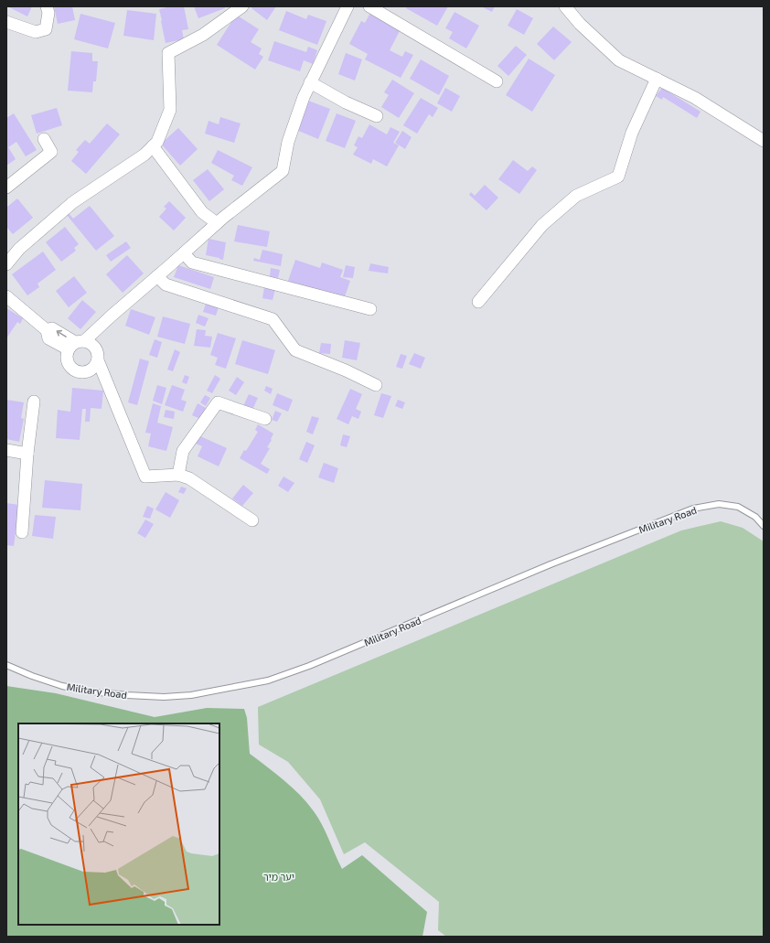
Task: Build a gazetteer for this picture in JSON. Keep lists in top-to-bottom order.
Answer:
{
  "streets": {
    "lane": ["Military Road"]
  },
  "parks": ["יער מיר"]
}
